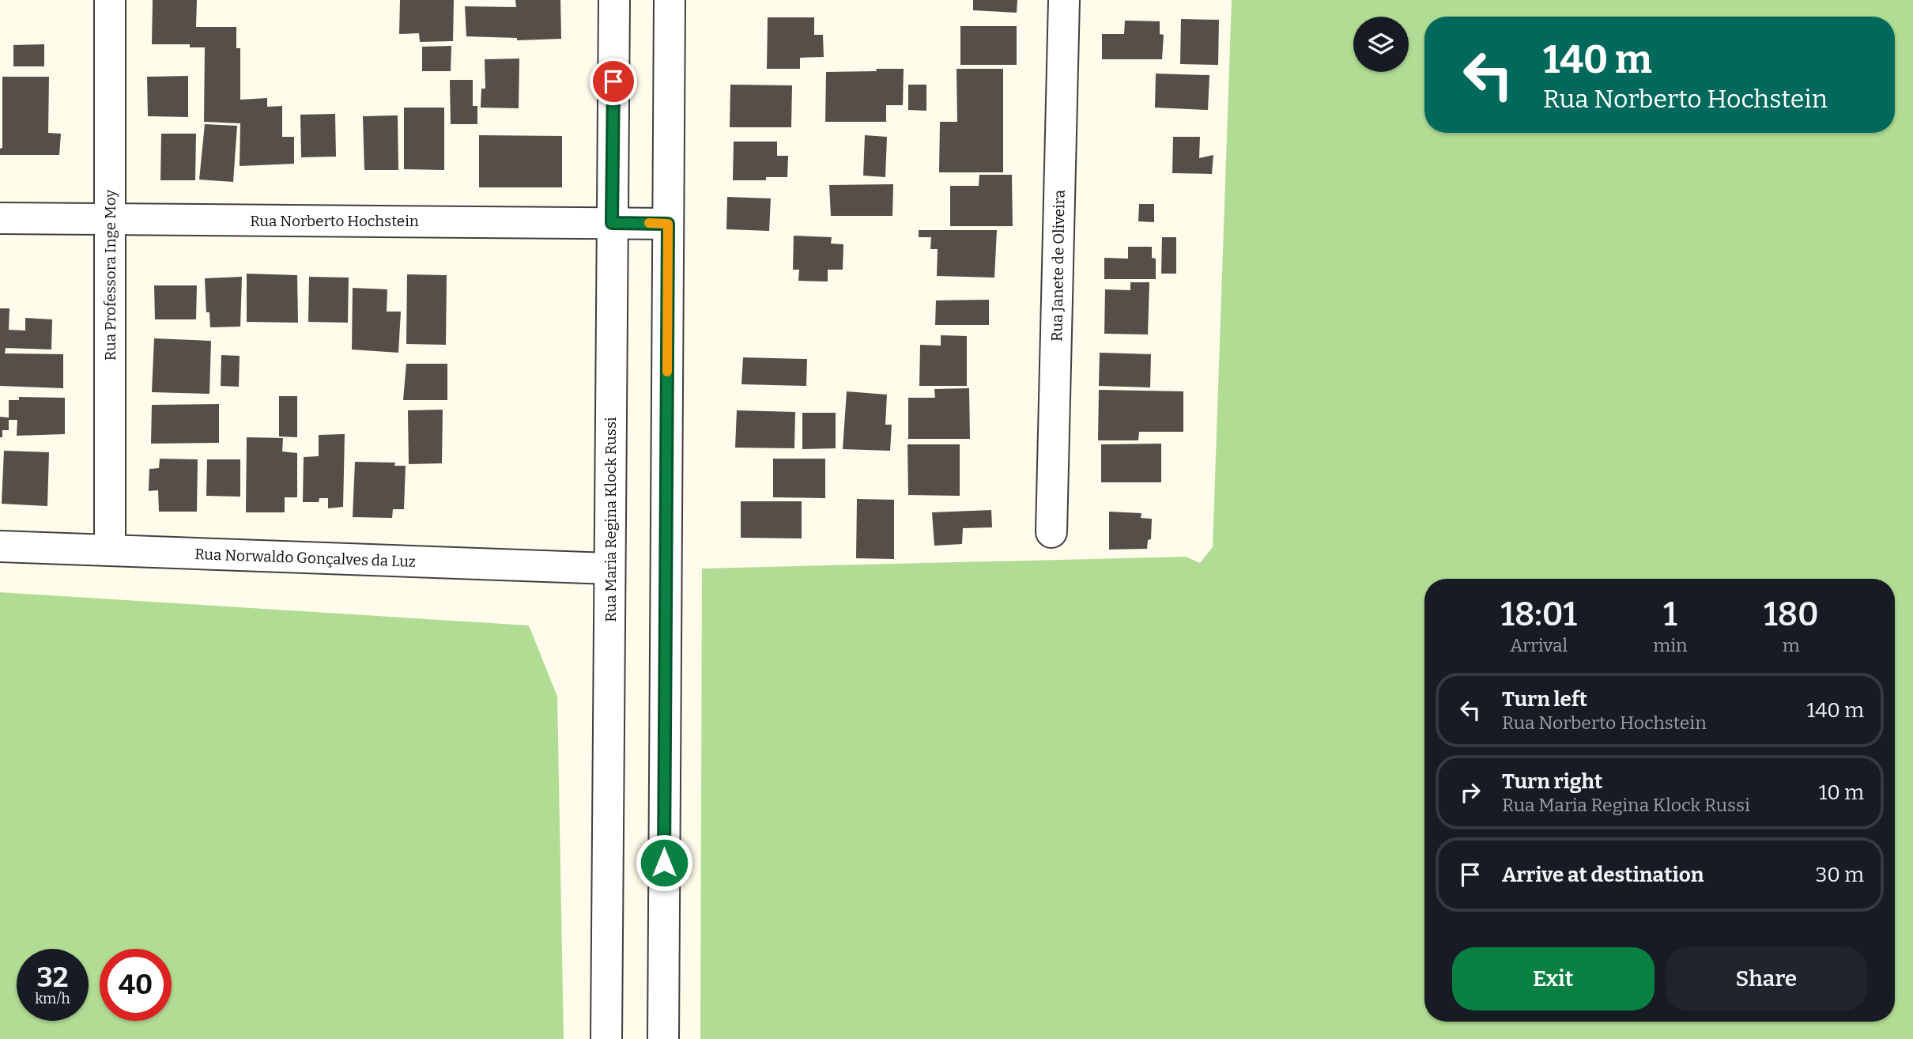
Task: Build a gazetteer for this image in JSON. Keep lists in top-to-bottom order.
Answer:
{
  "streets": {
    "street": [
      "Rua Norberto Hochstein",
      "Rua Janete de Oliveira",
      "Rua Professora Inge Moy",
      "Rua Maria Regina Klock Russi",
      "Rua Norwaldo Gonçalves da Luz"
    ]
  },
  "crossings": [
    ["Rua Norberto Hochstein", "Rua Professora Inge Moy"],
    ["Rua Norberto Hochstein", "Rua Maria Regina Klock Russi"],
    ["Rua Professora Inge Moy", "Rua Norwaldo Gonçalves da Luz"],
    ["Rua Maria Regina Klock Russi", "Rua Norwaldo Gonçalves da Luz"]
  ],
  "page": {
    "turn": ["140 m", "Rua Norberto Hochstein"],
    "eta": [
      "18:01",
      "Arrival",
      "1",
      "min",
      "180",
      "m"
    ],
    "list": [
      {
        "name": "Turn left",
        "note": "Rua Norberto Hochstein",
        "value": "140 m"
      },
      {
        "name": "Turn right",
        "note": "Rua Maria Regina Klock Russi",
        "value": "10 m"
      },
      {
        "name": "Arrive at destination",
        "value": "30 m"
      }
    ],
    "buttons": ["Exit", "Share"],
    "speed": "32 km/h",
    "limit": "40"
  }
}
